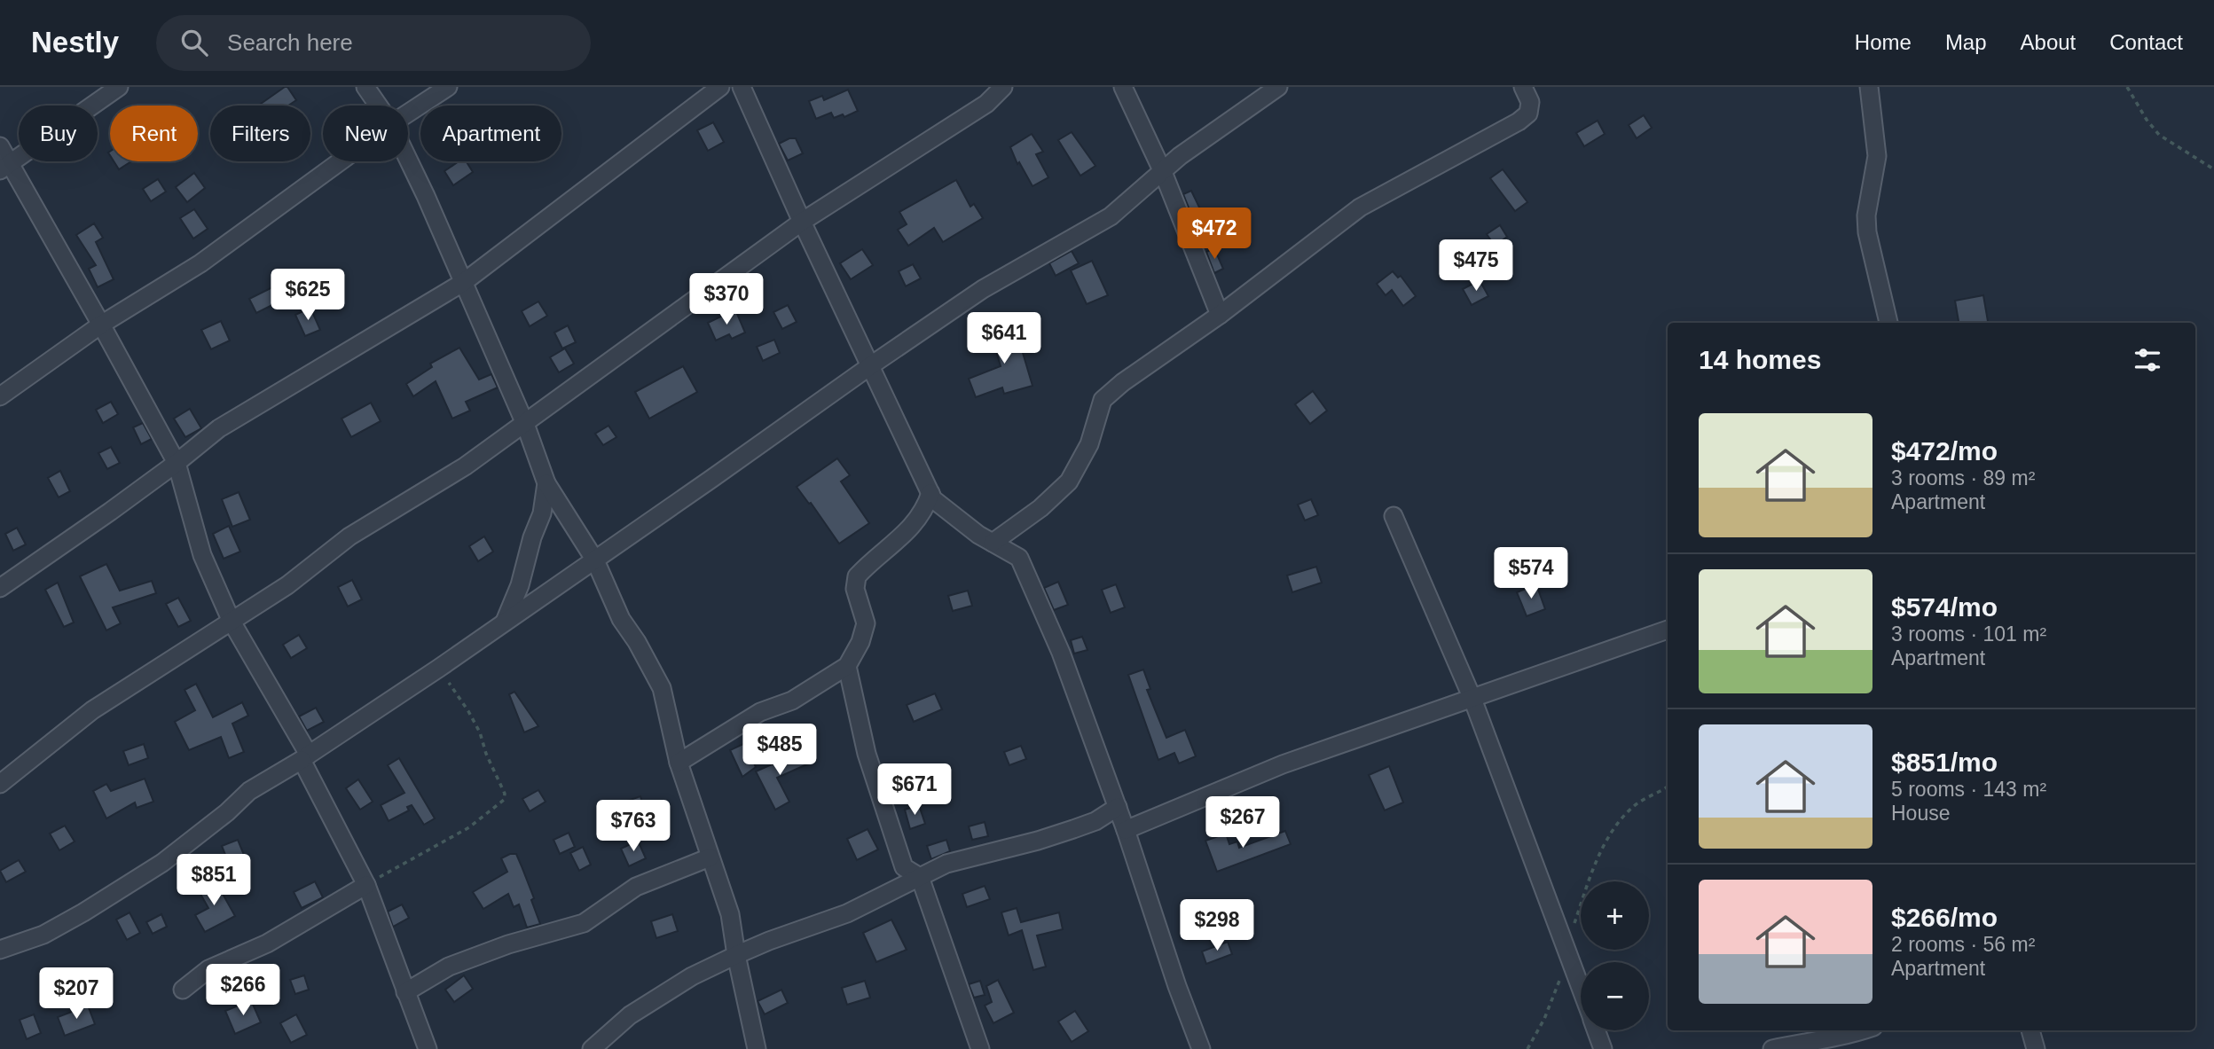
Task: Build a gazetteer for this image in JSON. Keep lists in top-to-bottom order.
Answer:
{
  "page": {
    "header": "Nestly",
    "search": "Search here",
    "nav": [
      "Home",
      "Map",
      "About",
      "Contact"
    ],
    "chip": [
      "Buy",
      "Rent",
      "Filters",
      "New",
      "Apartment"
    ],
    "price": [
      "$472",
      "$475",
      "$625",
      "$370",
      "$641",
      "$574",
      "$485",
      "$671",
      "$267",
      "$763",
      "$851",
      "$298",
      "$266",
      "$207"
    ],
    "heading": "14 homes",
    "list": [
      {
        "name": "$472/mo",
        "note": "3 rooms · 89 m² · Apartment"
      },
      {
        "name": "$574/mo",
        "note": "3 rooms · 101 m² · Apartment"
      },
      {
        "name": "$851/mo",
        "note": "5 rooms · 143 m² · House"
      },
      {
        "name": "$266/mo",
        "note": "2 rooms · 56 m² · Apartment"
      }
    ],
    "map_buttons": ["+", "−"]
  }
}
